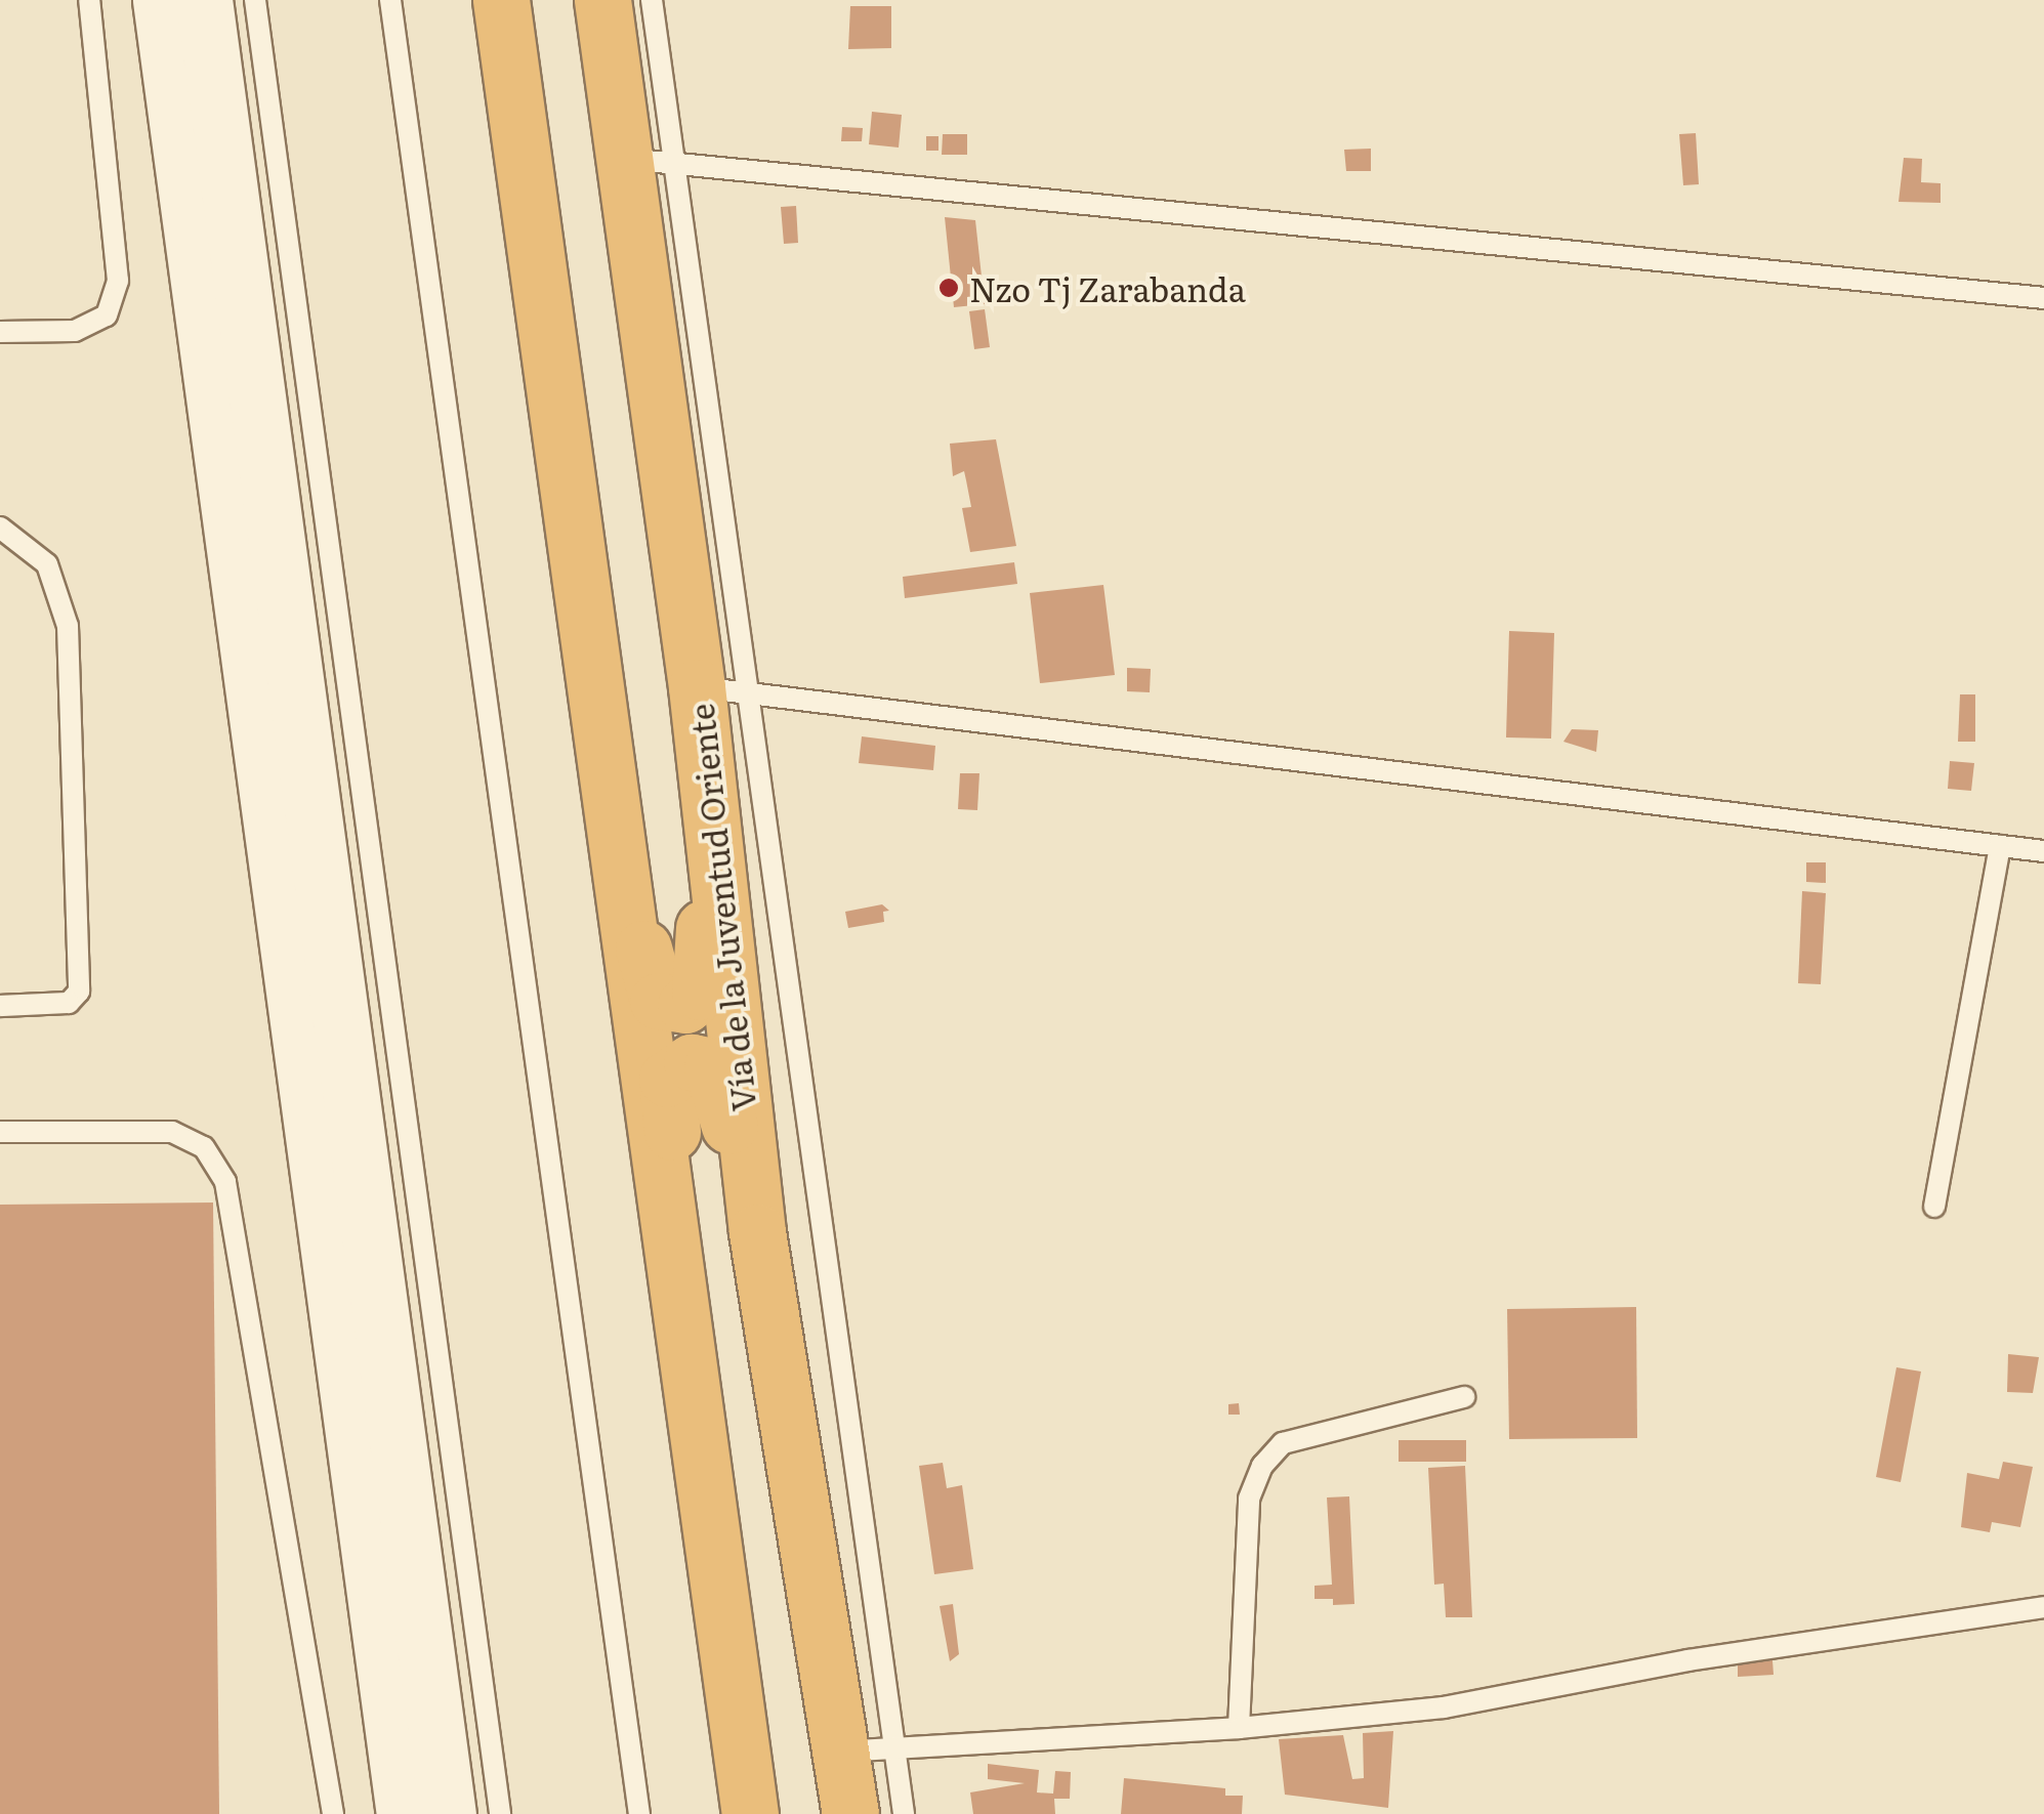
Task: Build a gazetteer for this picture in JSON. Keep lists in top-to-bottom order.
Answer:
{
  "streets": {
    "highway": ["Vía de la Juventud Oriente"]
  },
  "places": ["Nzo Tj Zarabanda"]
}
